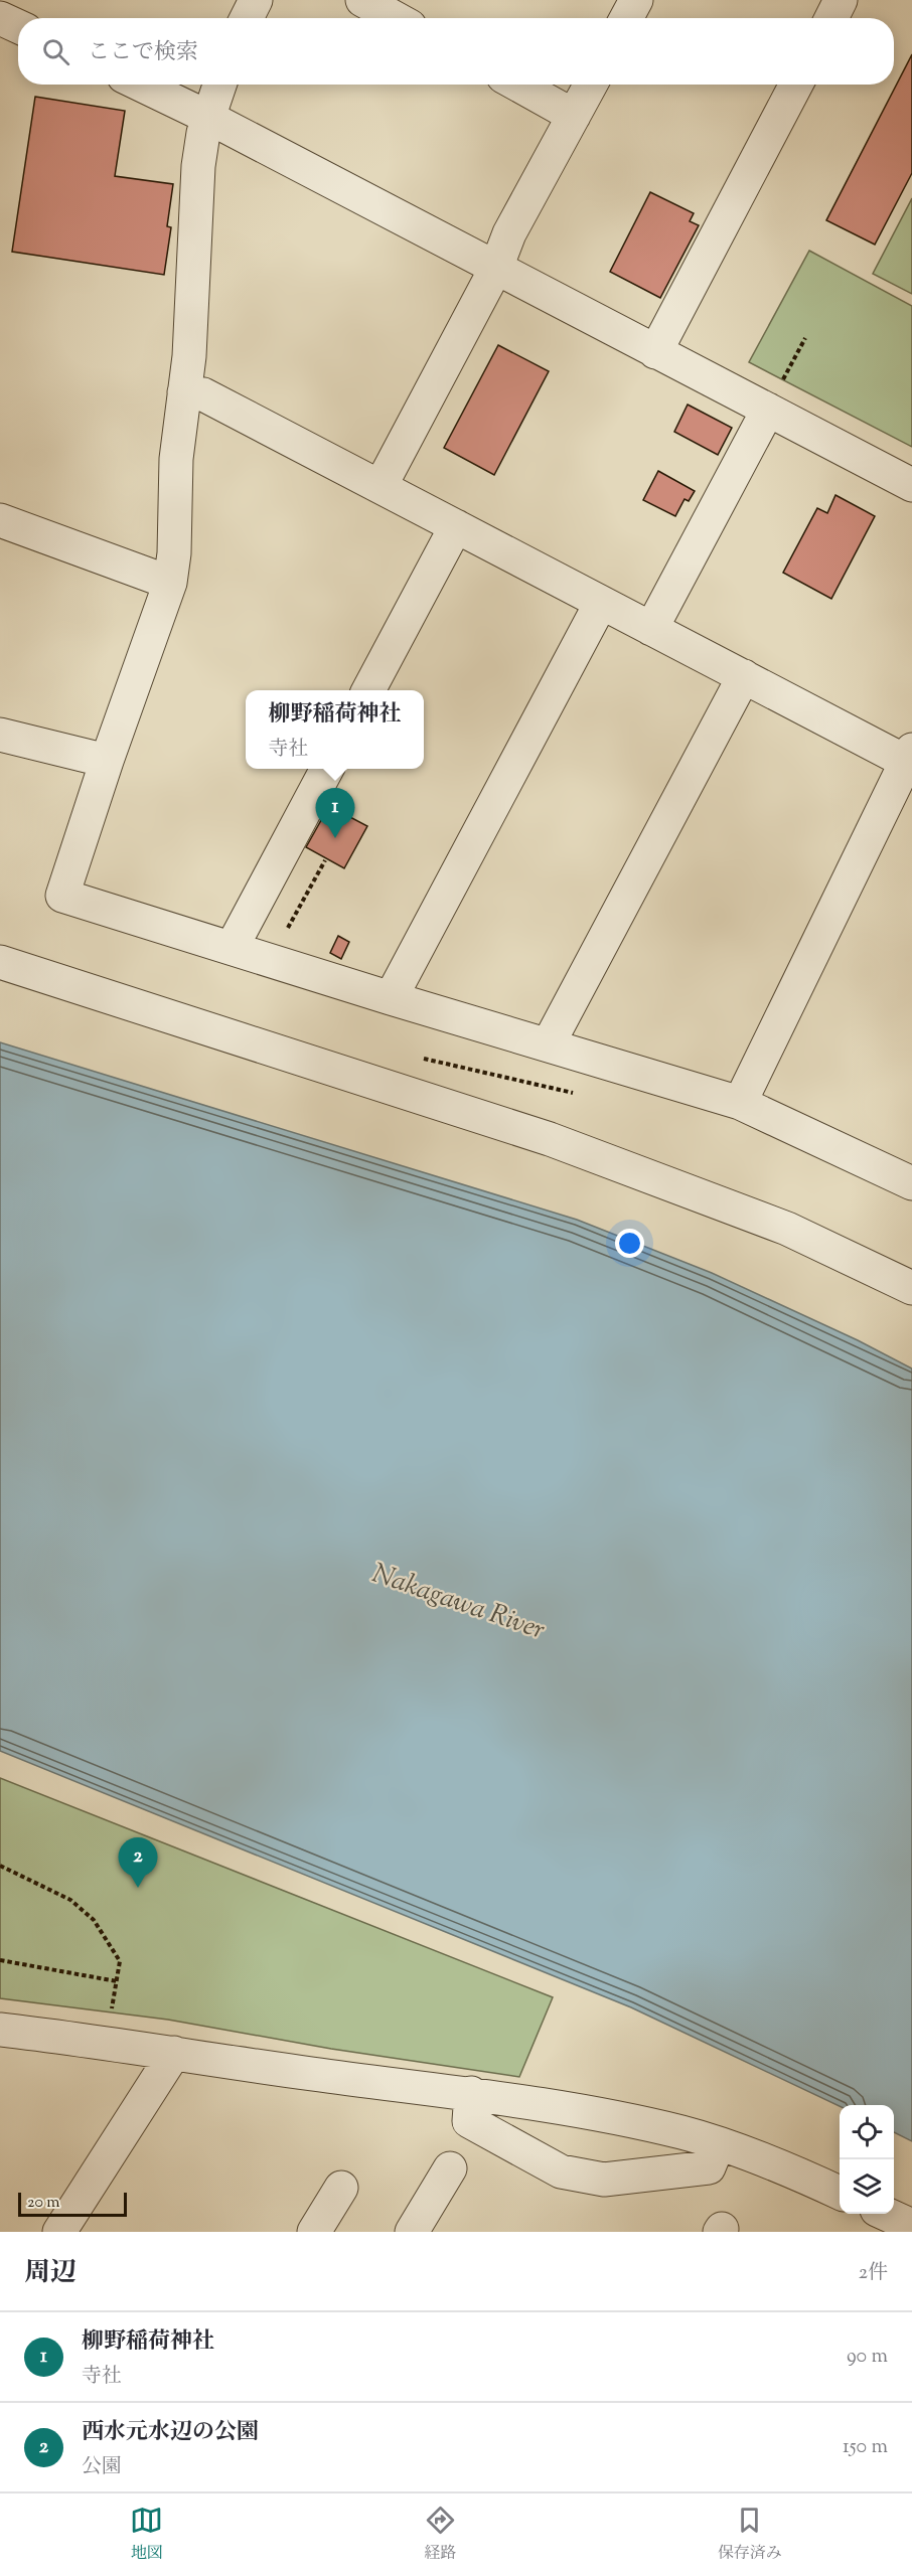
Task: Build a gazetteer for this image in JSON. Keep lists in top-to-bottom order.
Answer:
{
  "water": ["Nakagawa River"],
  "scale_bar": "20 m",
  "page": {
    "search": "ここで検索",
    "popup": ["柳野稲荷神社", "寺社"],
    "pins": ["1", "2"],
    "scale": "20 m",
    "heading": ["周辺", "2件"],
    "list": [
      {
        "mark": "1",
        "name": "柳野稲荷神社",
        "note": "寺社",
        "value": "90 m"
      },
      {
        "mark": "2",
        "name": "西水元水辺の公園",
        "note": "公園",
        "value": "150 m"
      }
    ],
    "nav": ["地図", "経路", "保存済み"]
  }
}
